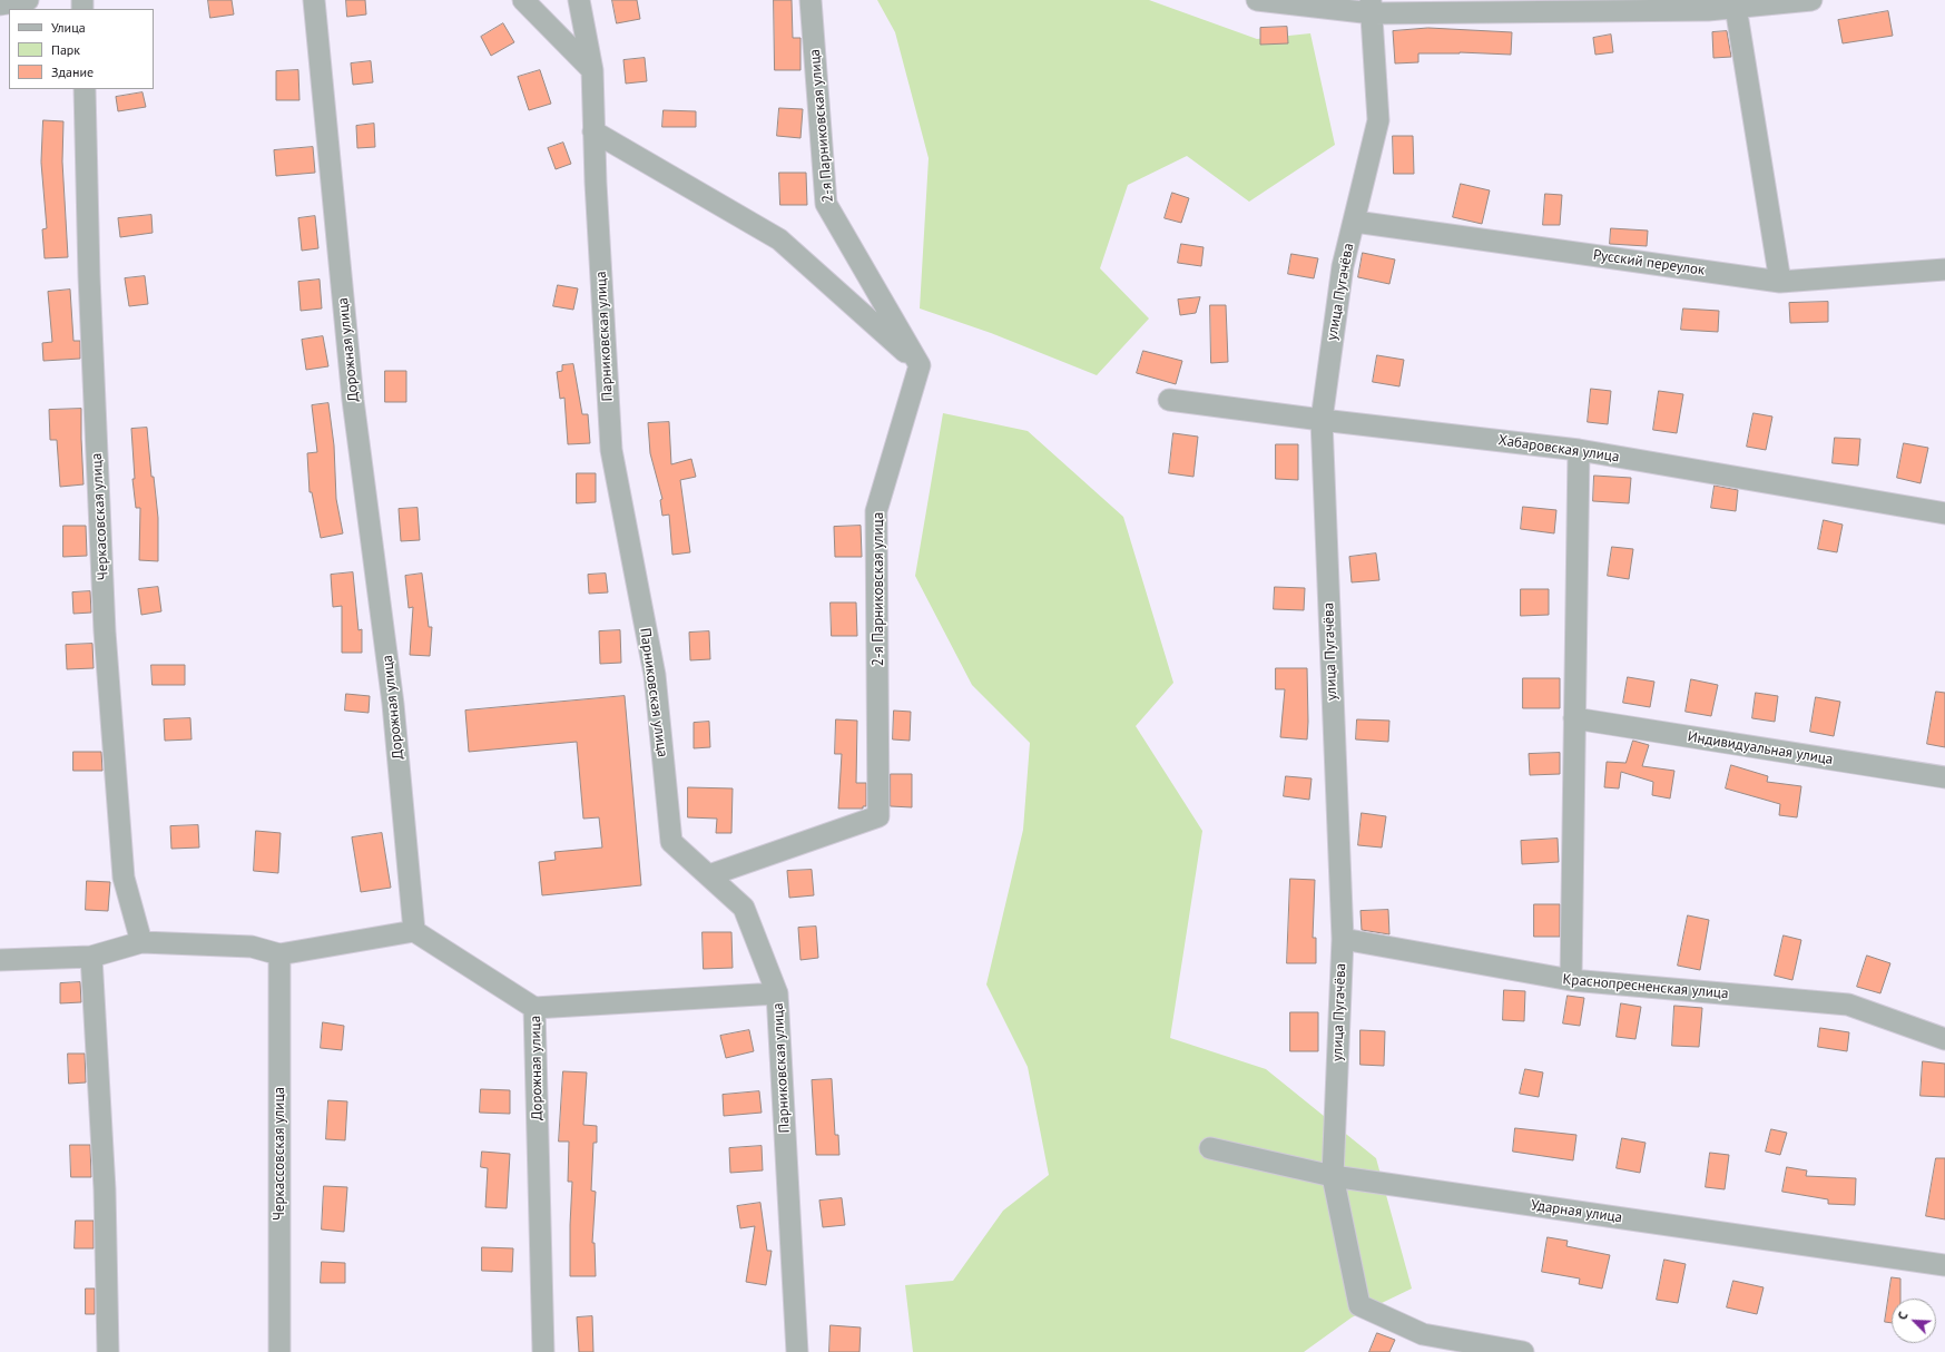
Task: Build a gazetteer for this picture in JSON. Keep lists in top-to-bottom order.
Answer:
{
  "streets": {
    "street": [
      "2-я Парниковская улица",
      "Русский переулок",
      "улица Пугачёва",
      "Парниковская улица",
      "Дорожная улица",
      "Хабаровская улица",
      "Черкасовская улица",
      "Индивидуальная улица",
      "Краснопресненская улица",
      "Черкассовская улица",
      "Ударная улица"
    ]
  },
  "crossings": [
    ["2-я Парниковская улица", "Парниковская улица"],
    ["Русский переулок", "улица Пугачёва"],
    ["улица Пугачёва", "Хабаровская улица"],
    ["улица Пугачёва", "Краснопресненская улица"],
    ["улица Пугачёва", "Ударная улица"]
  ],
  "legend": ["Улица", "Парк", "Здание"],
  "north": "top left"
}
